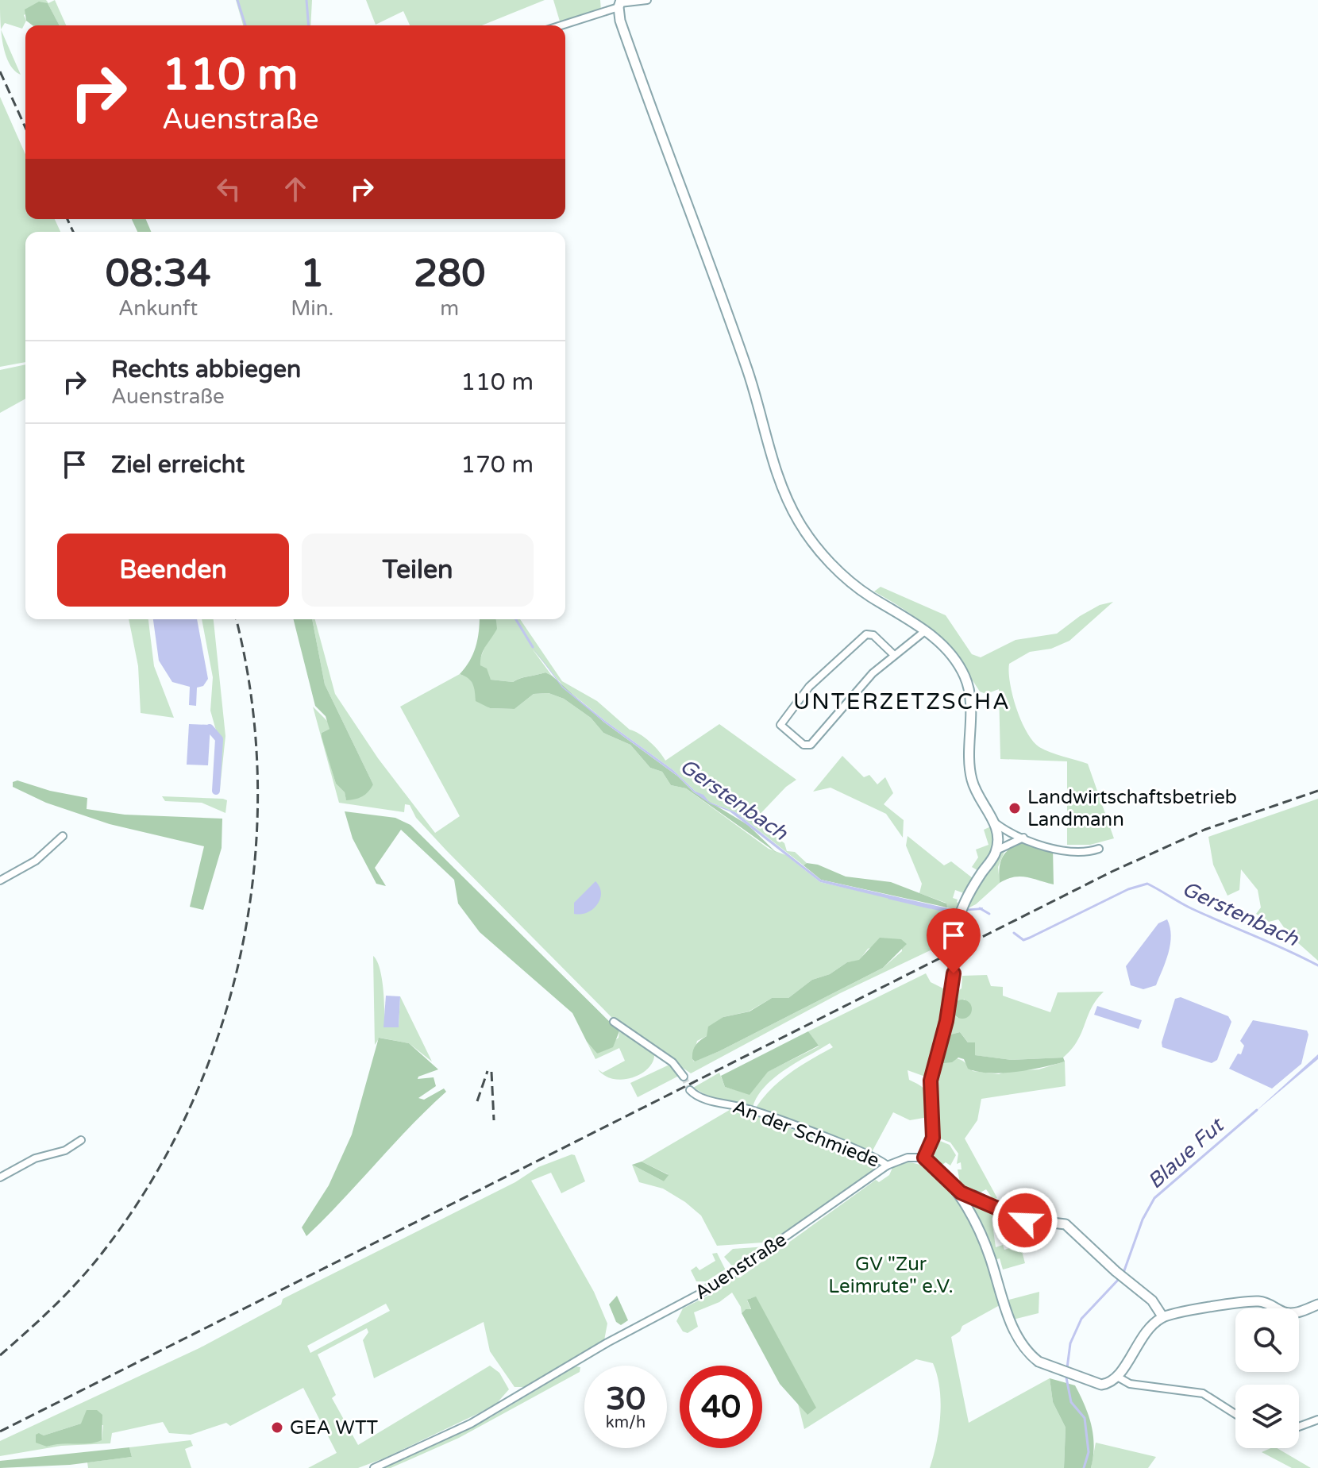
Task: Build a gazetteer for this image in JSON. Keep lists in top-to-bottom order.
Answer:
{
  "streets": {
    "street": ["An der Schmiede", "Auenstraße"]
  },
  "crossings": [
    ["An der Schmiede", "Auenstraße"]
  ],
  "districts": ["UNTERZETZSCHA"],
  "water": ["Gerstenbach", "Blaue Fut"],
  "parks": ["GV \"Zur Leimrute\" e.V."],
  "places": ["Landwirtschaftsbetrieb Landmann", "GEA WTT"],
  "page": {
    "turn": ["110 m", "Auenstraße"],
    "eta": [
      "08:34",
      "Ankunft",
      "1",
      "Min.",
      "280",
      "m"
    ],
    "list": [
      {
        "name": "Rechts abbiegen",
        "note": "Auenstraße",
        "value": "110 m"
      },
      {
        "name": "Ziel erreicht",
        "value": "170 m"
      }
    ],
    "buttons": ["Beenden", "Teilen"],
    "speed": "30 km/h",
    "limit": "40"
  }
}
